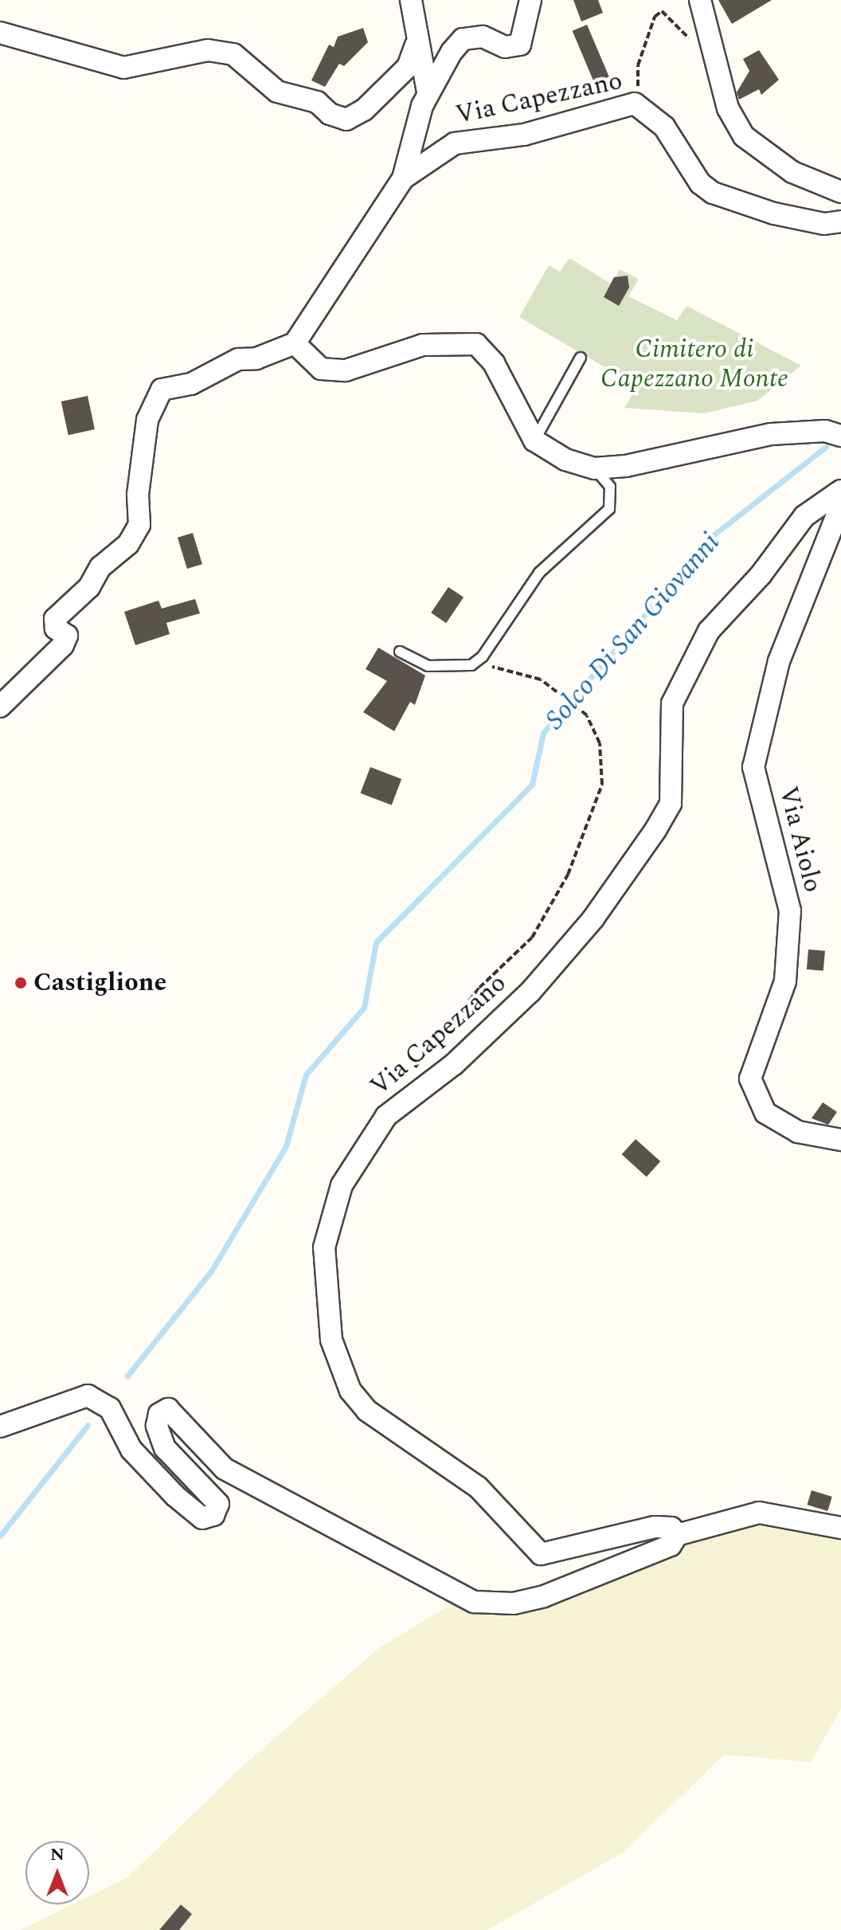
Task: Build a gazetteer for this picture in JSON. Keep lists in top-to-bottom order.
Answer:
{
  "streets": {
    "street": ["Via Capezzano", "Via Aiolo"]
  },
  "water": ["Solco Di San Giovanni"],
  "parks": ["Cimitero di Capezzano Monte"],
  "places": ["Castiglione"],
  "north": "top"
}
